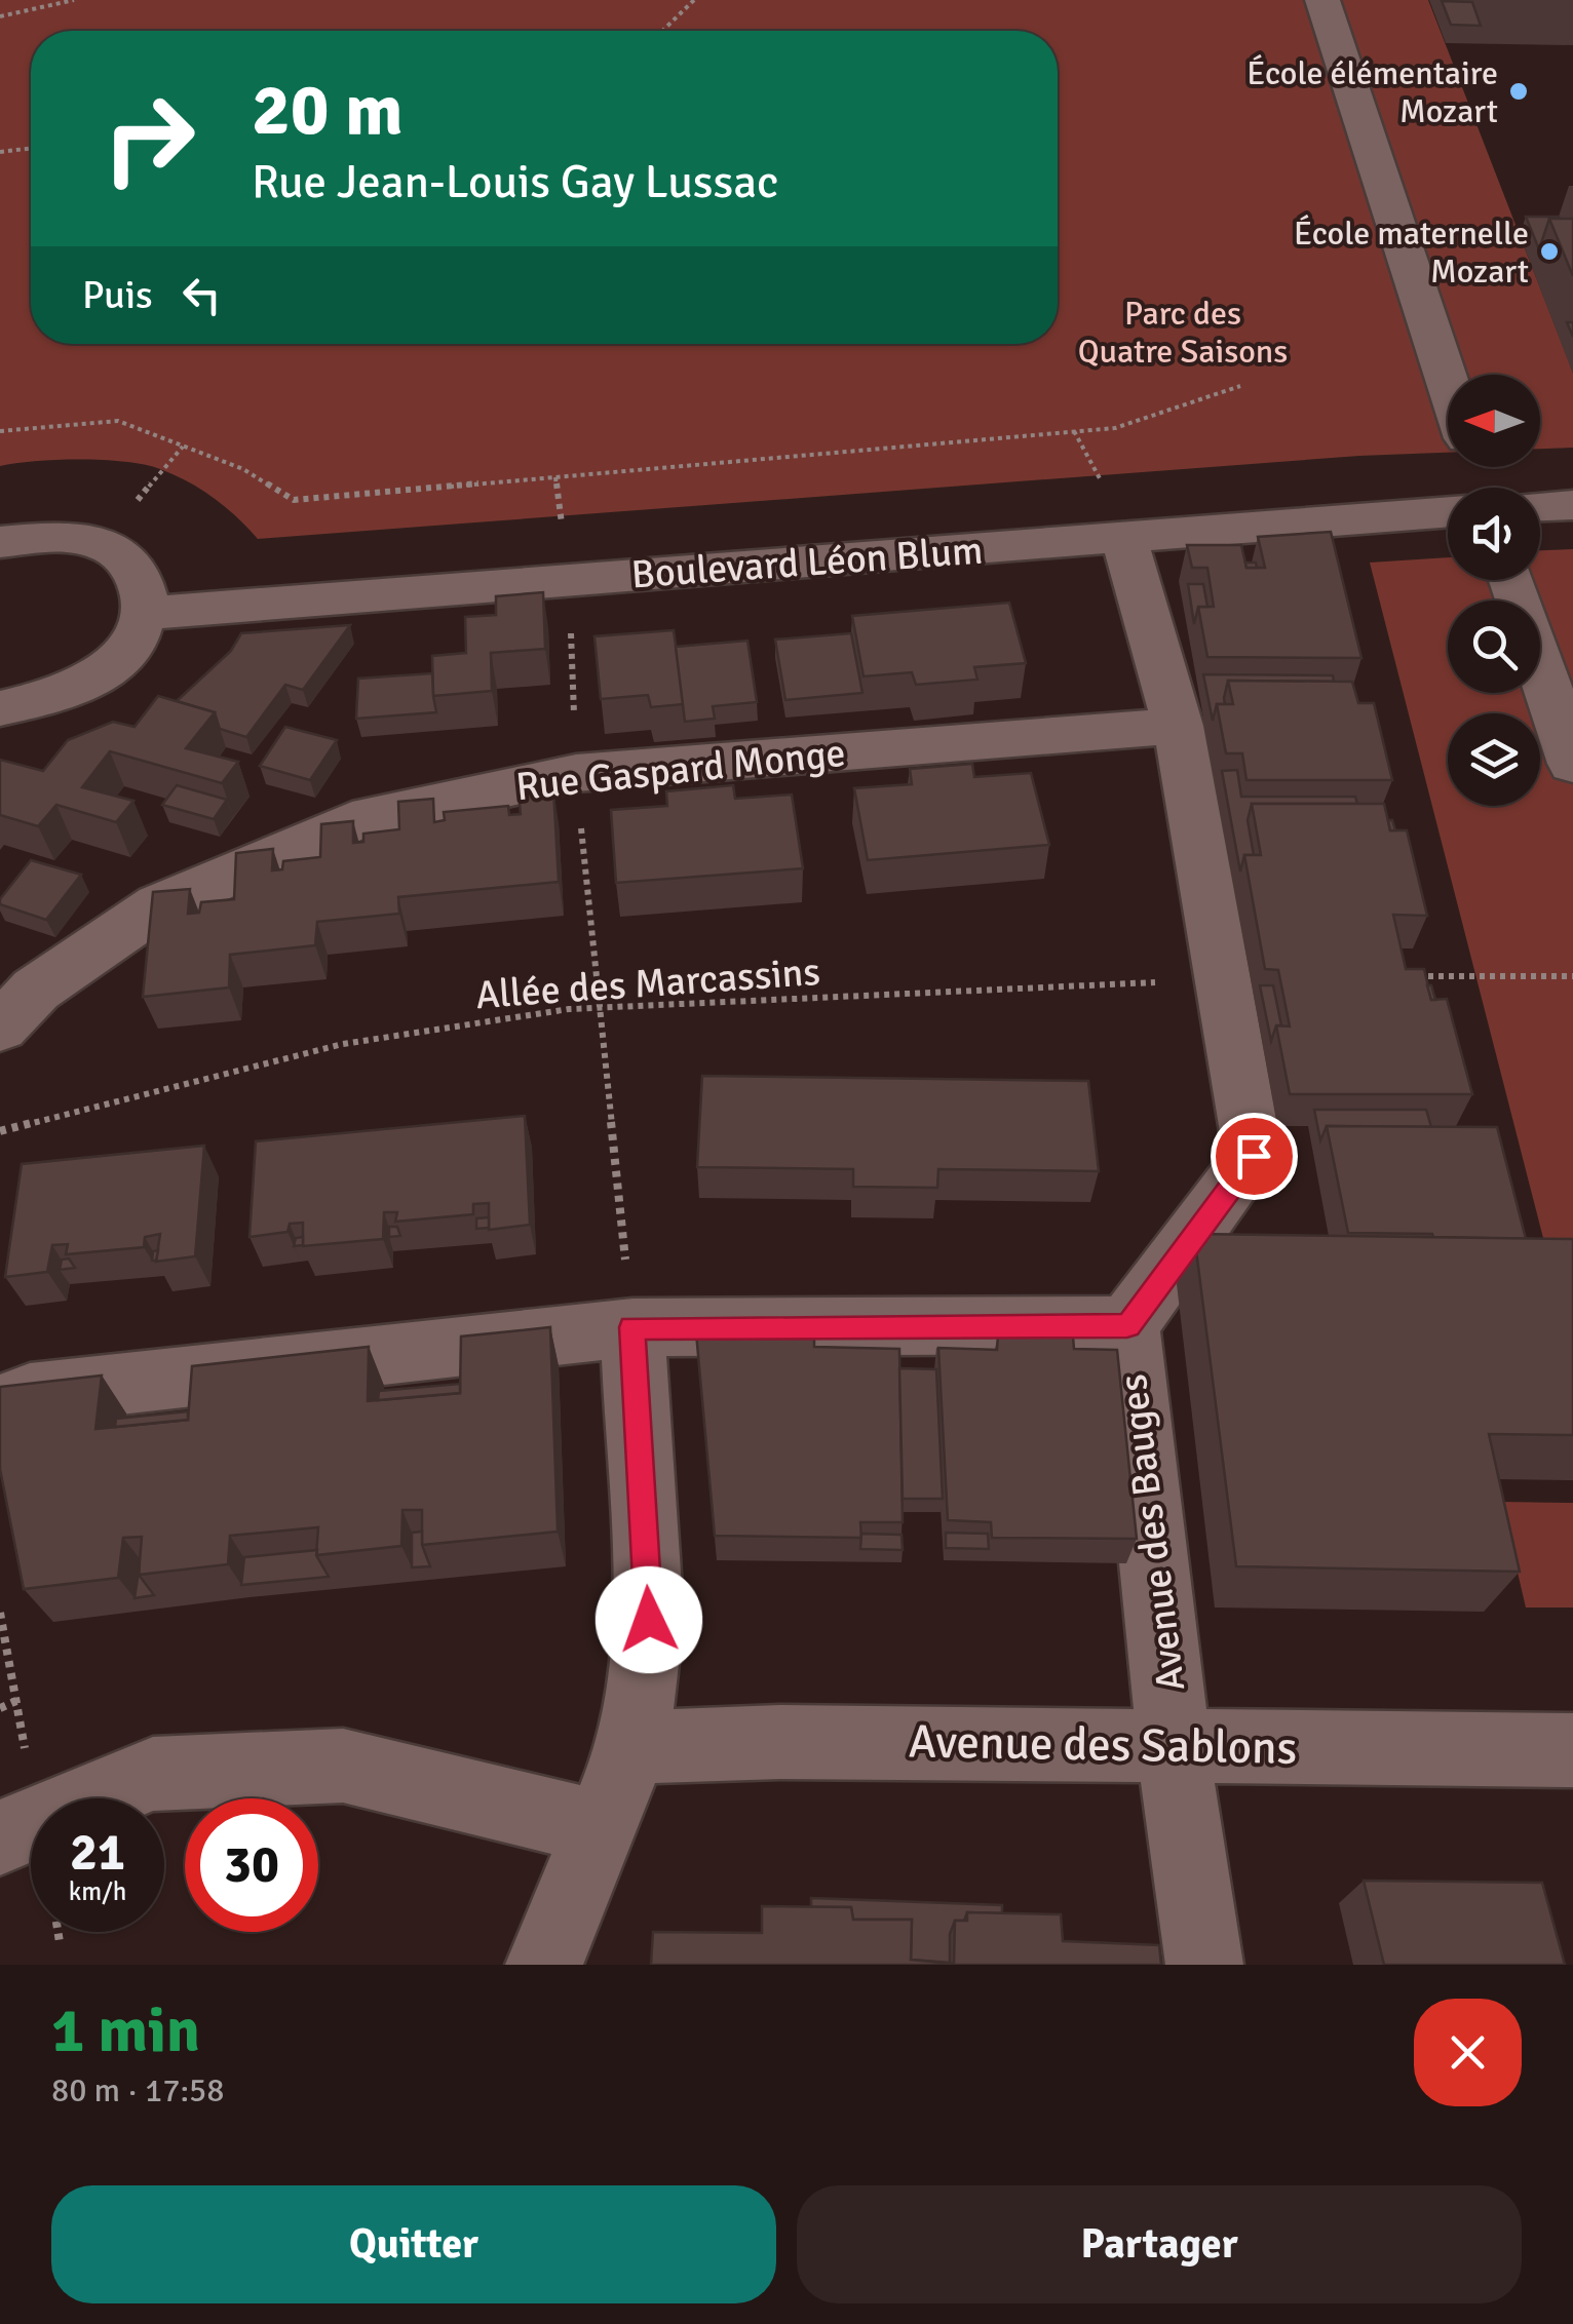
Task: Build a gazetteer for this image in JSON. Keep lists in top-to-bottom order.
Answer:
{
  "streets": {
    "street": [
      "Boulevard Léon Blum",
      "Rue Gaspard Monge",
      "Avenue des Bauges",
      "Avenue des Sablons"
    ],
    "path": ["Allée des Marcassins"]
  },
  "crossings": [
    ["Boulevard Léon Blum", "Avenue des Bauges"],
    ["Rue Gaspard Monge", "Avenue des Bauges"],
    ["Allée des Marcassins", "Avenue des Bauges"],
    ["Avenue des Bauges", "Avenue des Sablons"]
  ],
  "parks": ["Parc des Quatre Saisons"],
  "places": ["École élémentaire Mozart", "École maternelle Mozart"],
  "north": "left",
  "page": {
    "turn": ["20 m", "Rue Jean-Louis Gay Lussac"],
    "then": "Puis",
    "speed": "21 km/h",
    "limit": "30",
    "heading": ["1 min", "80 m · 17:58"],
    "buttons": ["Quitter", "Partager"]
  }
}
